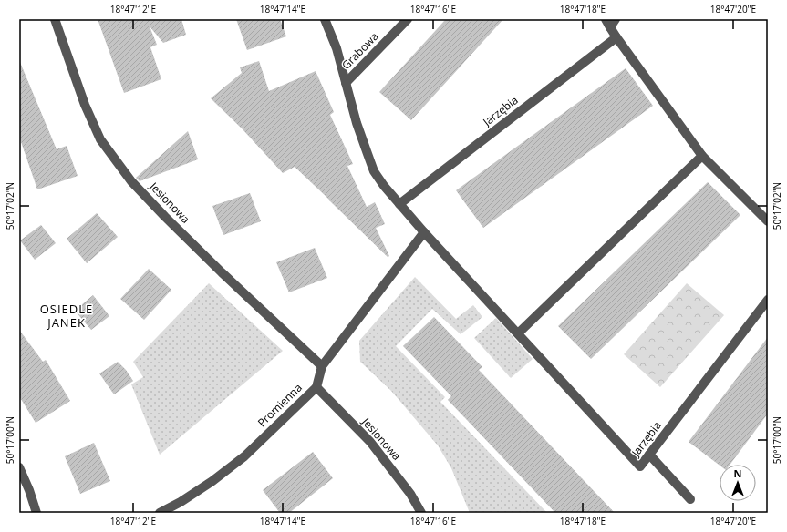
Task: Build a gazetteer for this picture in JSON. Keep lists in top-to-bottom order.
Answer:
{
  "streets": {
    "street": [
      "Grabowa",
      "Jarzębia",
      "Jesionowa",
      "Promienna"
    ]
  },
  "crossings": [
    ["Grabowa", "Jarzębia"],
    ["Jarzębia", "Promienna"],
    ["Jesionowa", "Promienna"]
  ],
  "districts": ["OSIEDLE JANEK"],
  "north": "top",
  "coordinates": [
    "18°47'12\"E",
    "18°47'14\"E",
    "18°47'16\"E",
    "18°47'18\"E",
    "18°47'20\"E",
    "50°17'02\"N",
    "50°17'00\"N"
  ]
}
